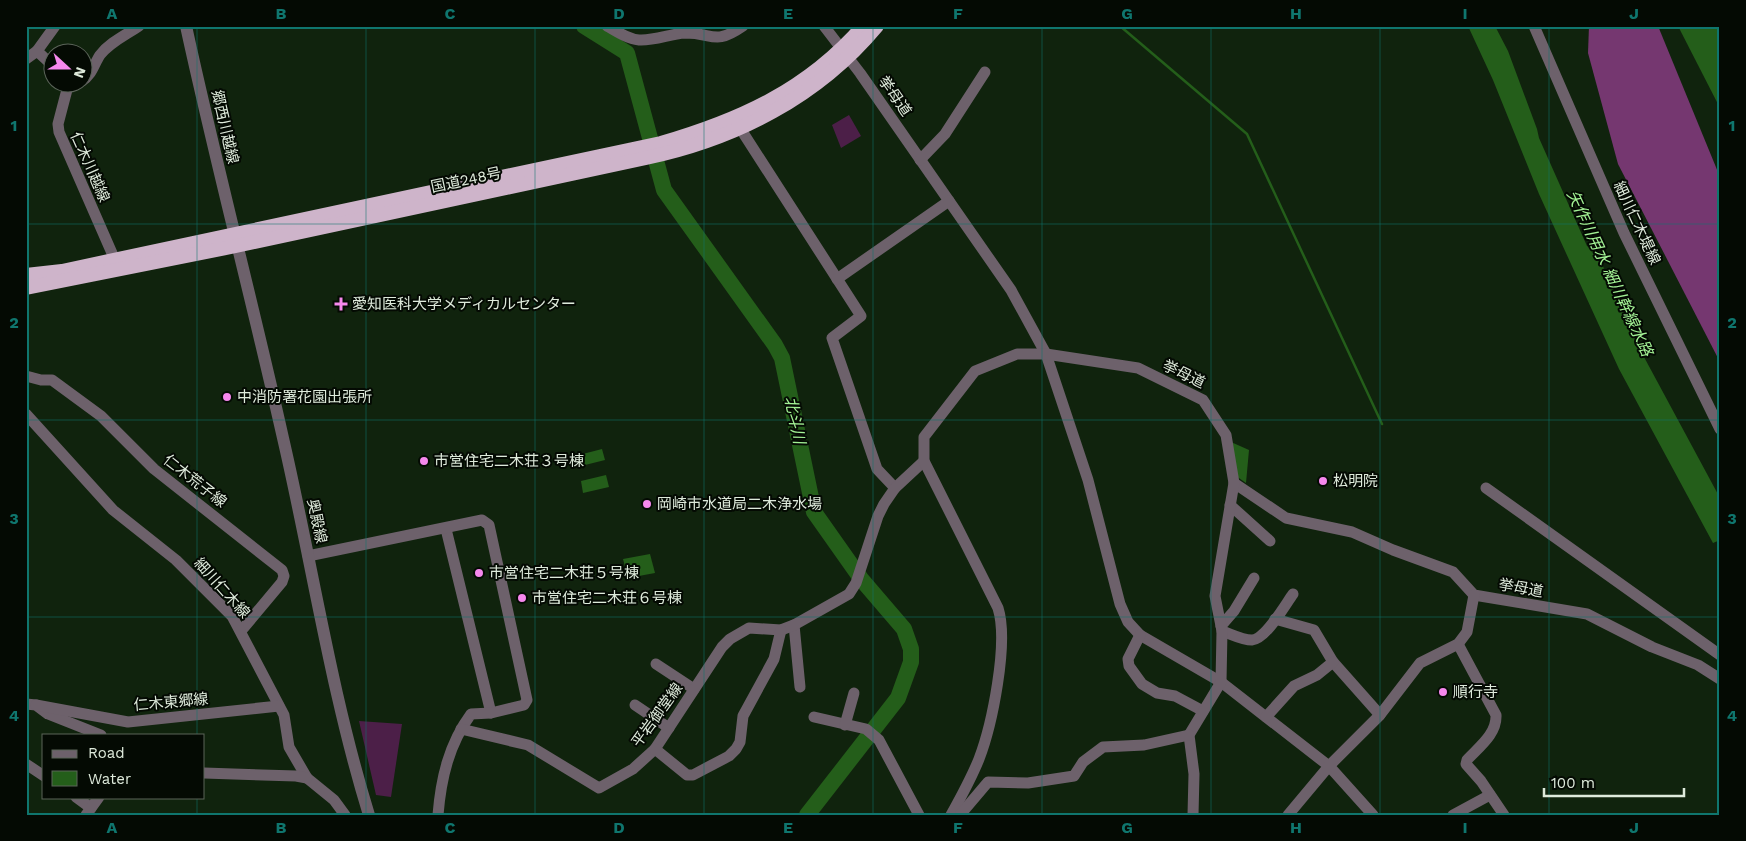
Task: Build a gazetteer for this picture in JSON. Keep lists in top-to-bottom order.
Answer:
{
  "streets": {
    "highway": ["国道248号"],
    "street": [
      "挙母道",
      "郷西川越線",
      "仁木川越線",
      "細川仁木堤線",
      "仁木荒子線",
      "奥殿線",
      "細川仁木線",
      "仁木東郷線",
      "平岩御堂線"
    ]
  },
  "crossings": [
    ["挙母道", "国道248号"],
    ["郷西川越線", "国道248号"],
    ["郷西川越線", "奥殿線"],
    ["仁木川越線", "国道248号"],
    ["国道248号", "奥殿線"],
    ["仁木荒子線", "細川仁木線"],
    ["細川仁木線", "仁木東郷線"]
  ],
  "water": ["矢作川用水 細川幹線水路", "北斗川"],
  "places": {
    "health": ["愛知医科大学メディカルセンター"],
    "other": [
      "中消防署花園出張所",
      "市営住宅二木荘３号棟",
      "松明院",
      "岡崎市水道局二木浄水場",
      "市営住宅二木荘５号棟",
      "市営住宅二木荘６号棟",
      "順行寺"
    ]
  },
  "legend": ["Road", "Water"],
  "scale_bar": "100 m",
  "north": "right",
  "grid": {
    "columns": [
      "A",
      "B",
      "C",
      "D",
      "E",
      "F",
      "G",
      "H",
      "I",
      "J"
    ],
    "rows": [
      "1",
      "2",
      "3",
      "4"
    ]
  }
}
